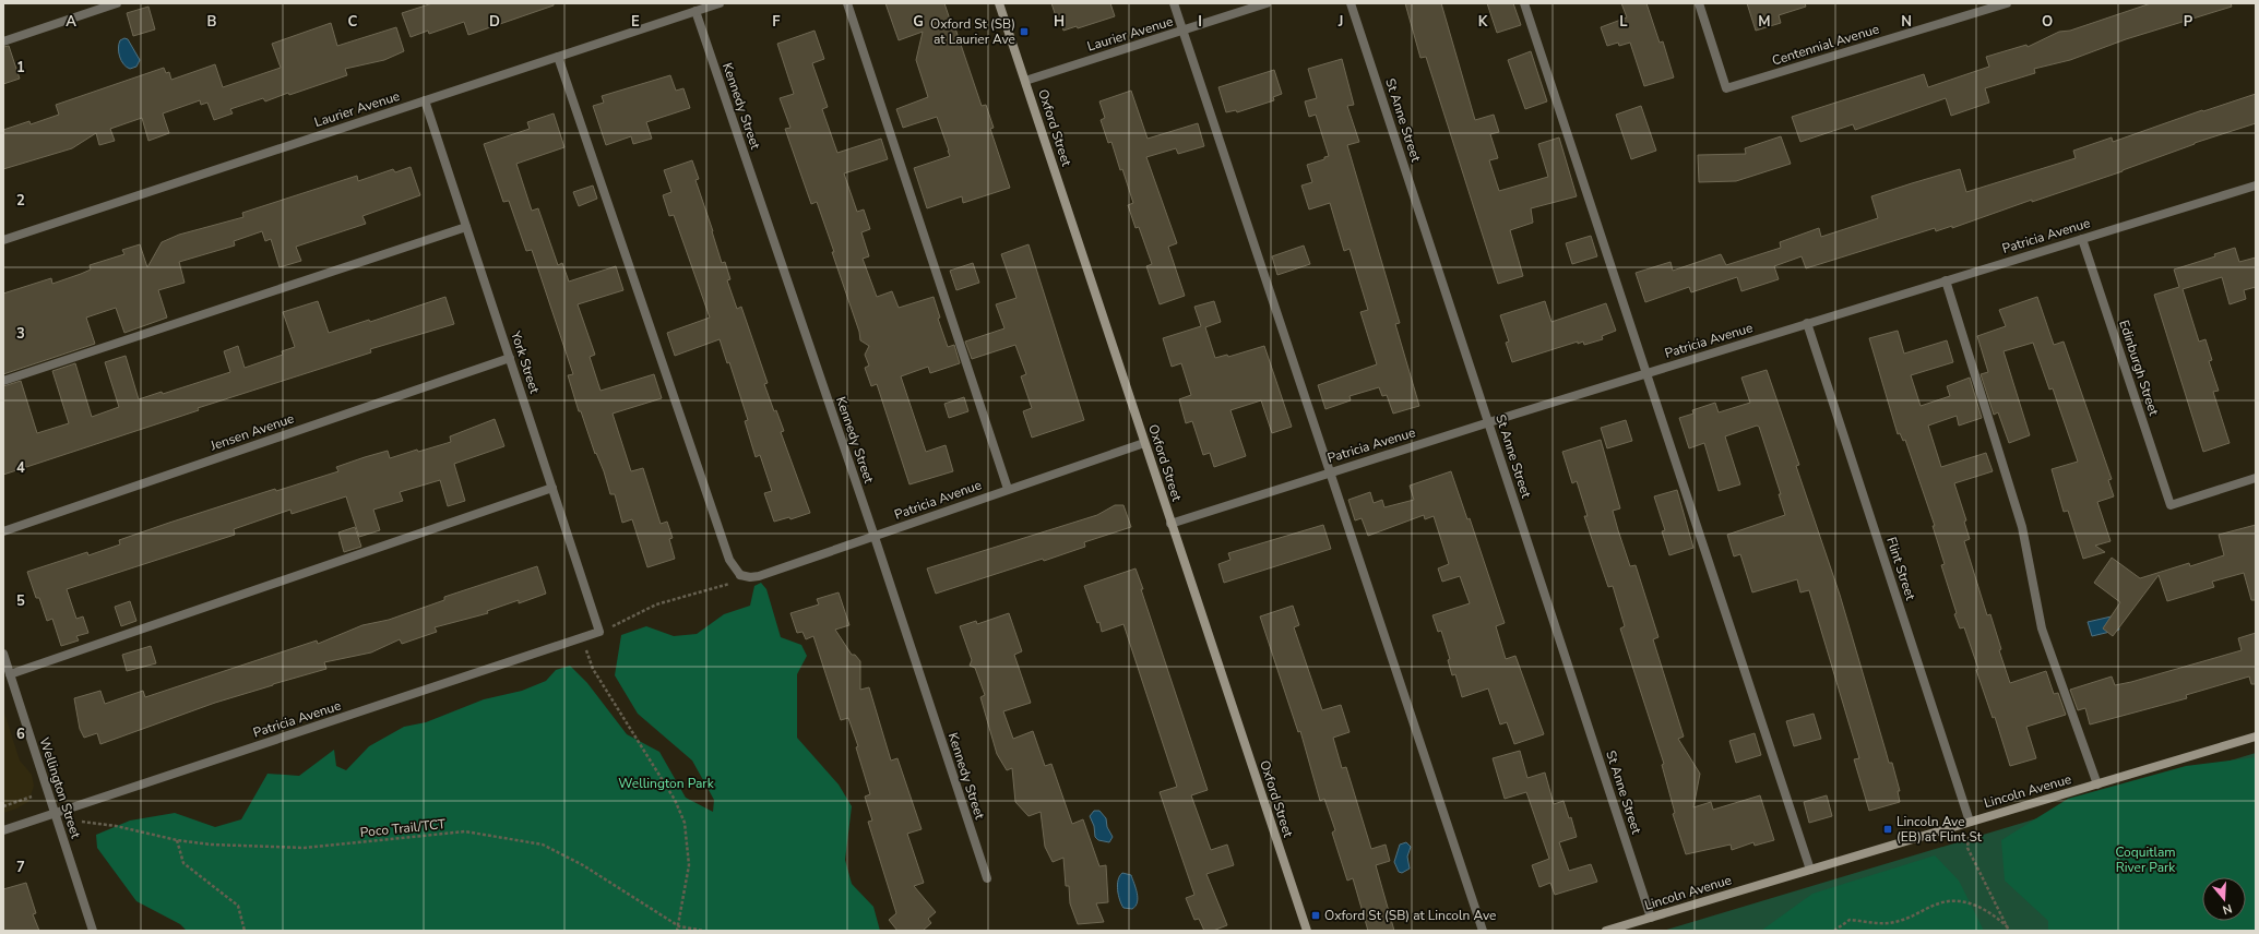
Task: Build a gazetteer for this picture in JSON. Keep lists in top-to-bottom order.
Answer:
{
  "streets": {
    "main road": ["Oxford Street", "Lincoln Avenue"],
    "street": [
      "Laurier Avenue",
      "Centennial Avenue",
      "Kennedy Street",
      "St Anne Street",
      "Patricia Avenue",
      "York Street",
      "Edinburgh Street",
      "Jensen Avenue",
      "Flint Street",
      "Wellington Street"
    ],
    "path": ["Poco Trail/TCT"]
  },
  "crossings": [
    ["Laurier Avenue", "Kennedy Street"],
    ["Laurier Avenue", "Oxford Street"],
    ["Laurier Avenue", "York Street"],
    ["Kennedy Street", "Patricia Avenue"],
    ["St Anne Street", "Patricia Avenue"],
    ["St Anne Street", "Lincoln Avenue"],
    ["Oxford Street", "Patricia Avenue"],
    ["Patricia Avenue", "York Street"],
    ["Patricia Avenue", "Edinburgh Street"],
    ["Patricia Avenue", "Flint Street"],
    ["Patricia Avenue", "Wellington Street"],
    ["York Street", "Jensen Avenue"],
    ["Flint Street", "Lincoln Avenue"]
  ],
  "parks": ["Wellington Park", "Coquitlam River Park"],
  "places": {
    "transit": ["Oxford St (SB) at Laurier Ave", "Lincoln Ave (EB) at Flint St", "Oxford St (SB) at Lincoln Ave"]
  },
  "north": "bottom",
  "grid": {
    "columns": [
      "A",
      "B",
      "C",
      "D",
      "E",
      "F",
      "G",
      "H",
      "I",
      "J",
      "K",
      "L",
      "M",
      "N",
      "O",
      "P"
    ],
    "rows": [
      "1",
      "2",
      "3",
      "4",
      "5",
      "6",
      "7"
    ]
  }
}
